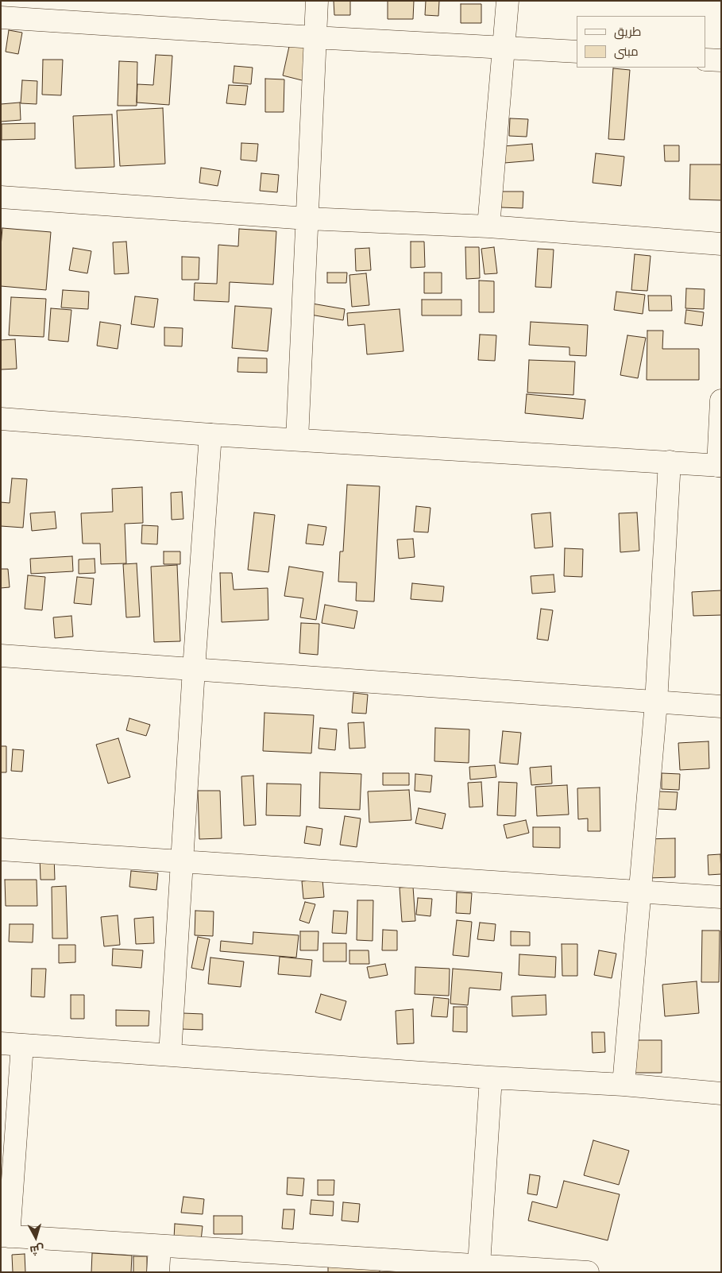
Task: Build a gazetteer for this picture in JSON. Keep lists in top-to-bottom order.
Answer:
{
  "legend": ["طريق", "مبنى"],
  "north": "bottom"
}
